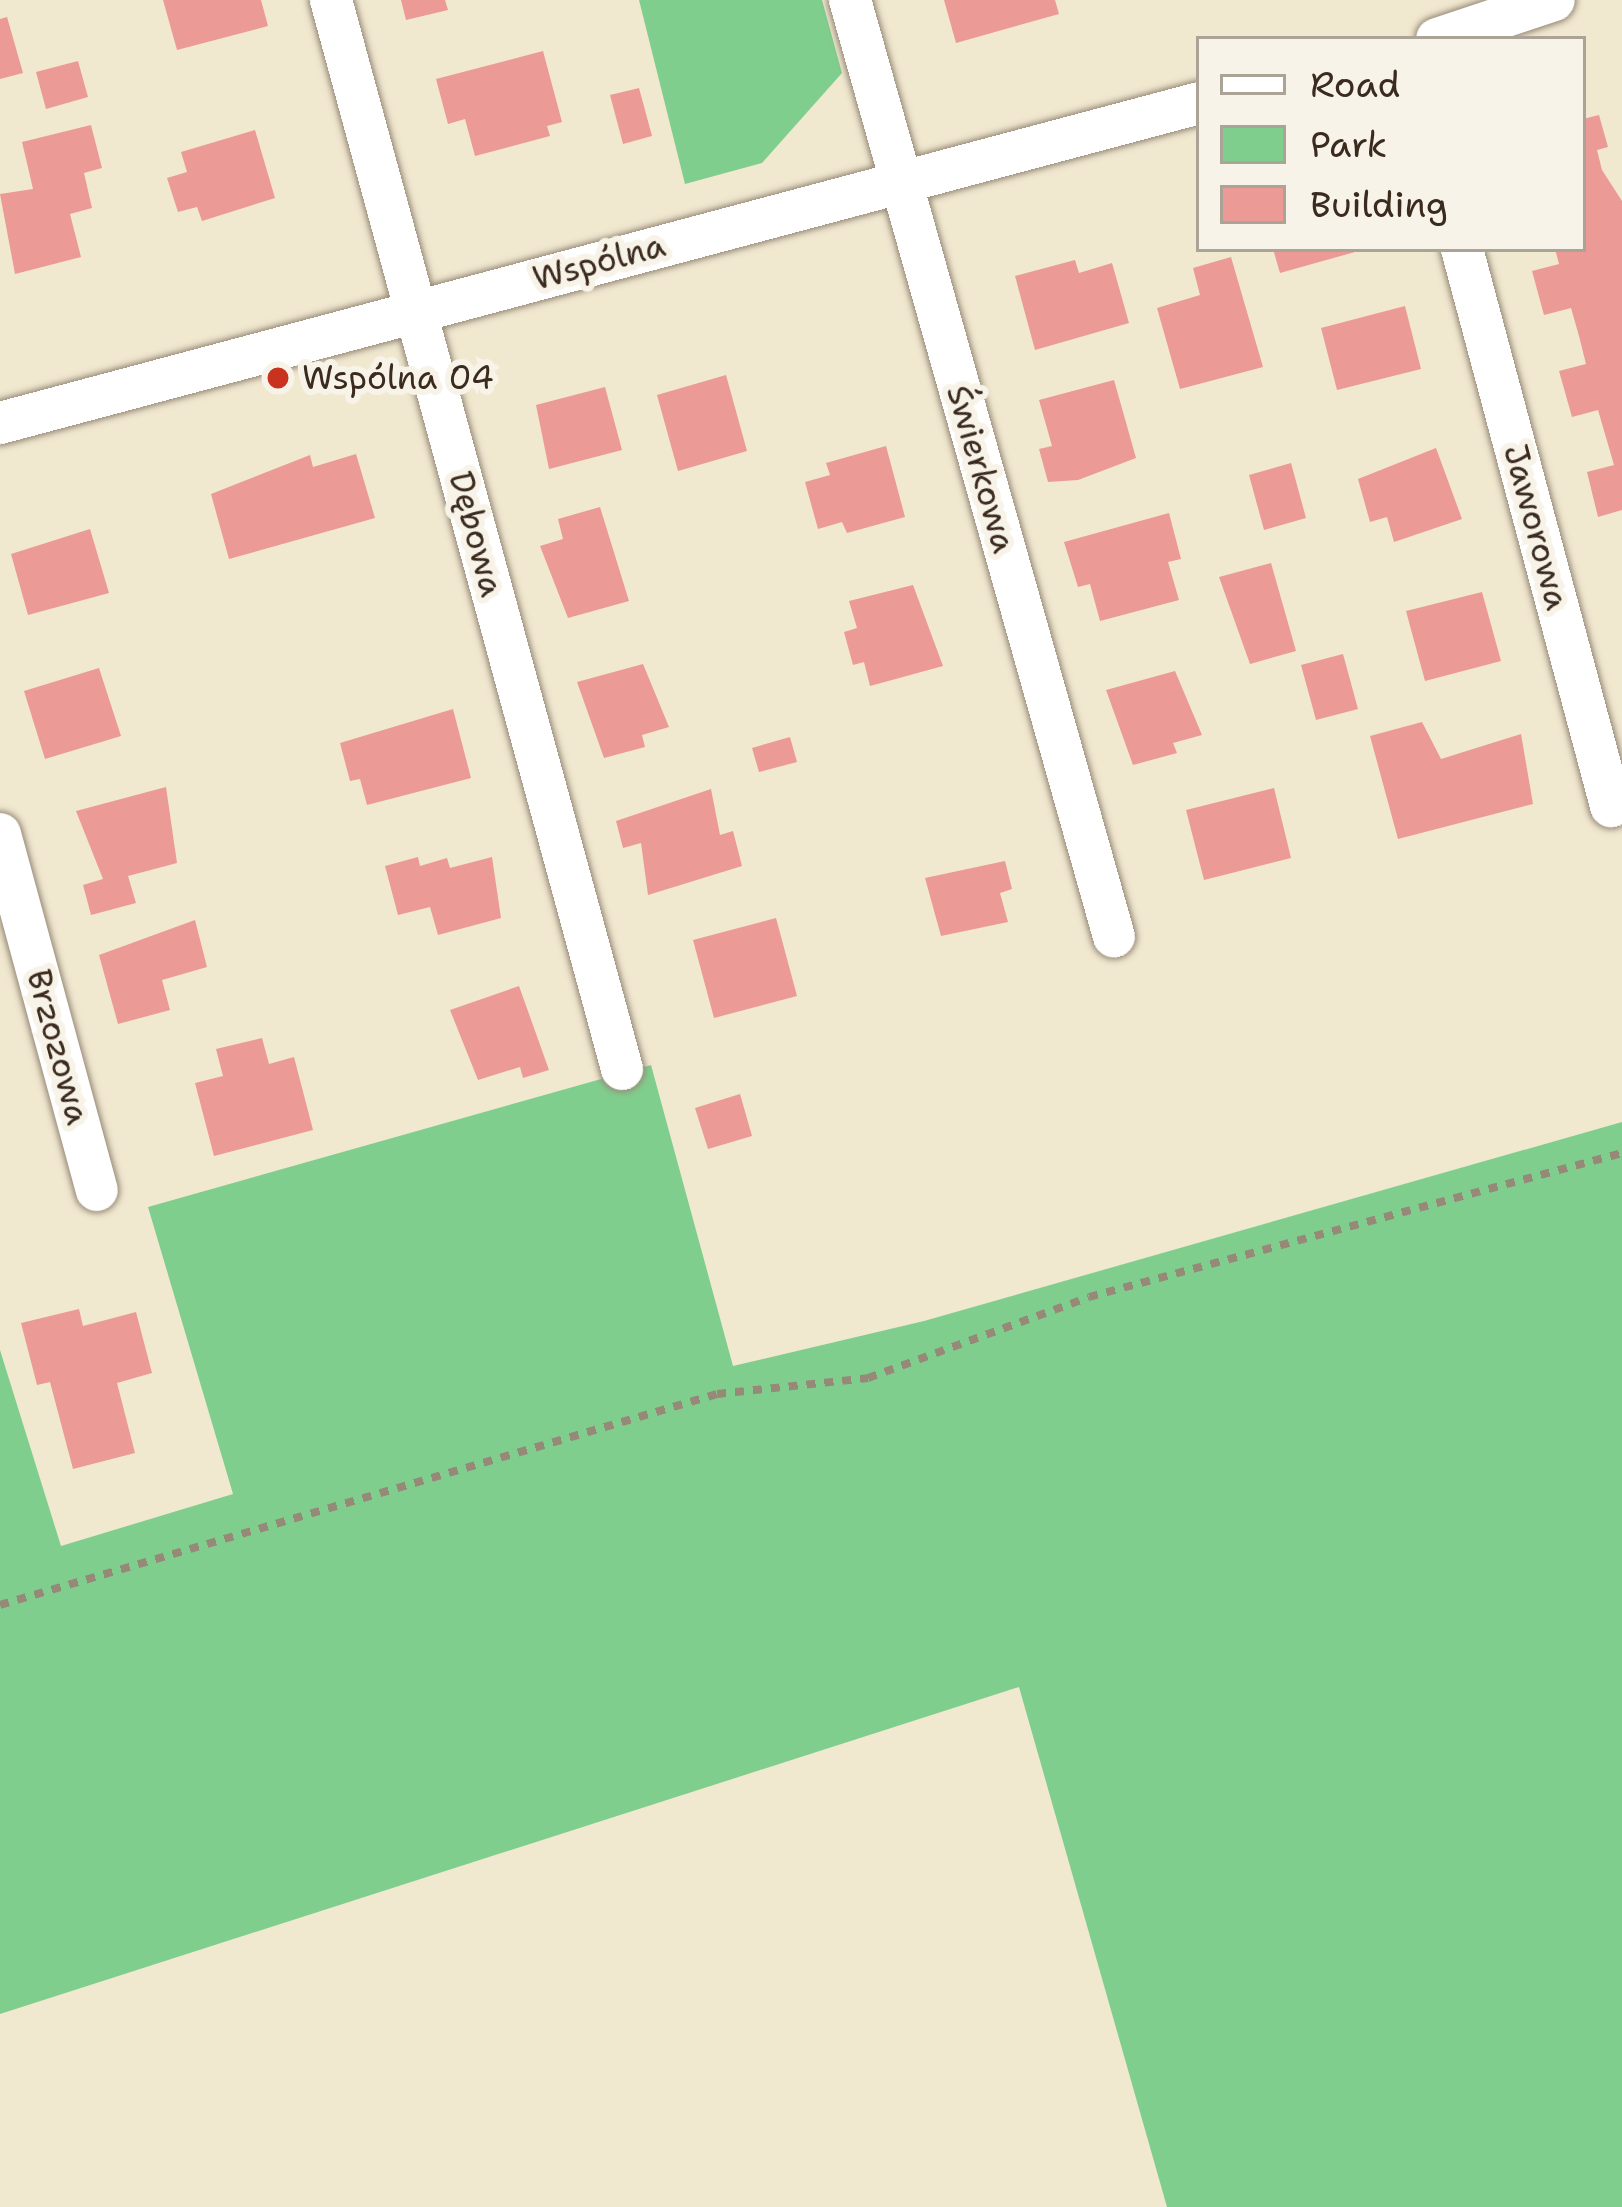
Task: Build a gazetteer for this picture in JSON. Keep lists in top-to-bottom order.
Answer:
{
  "streets": {
    "street": [
      "Wspólna",
      "Świerkowa",
      "Jaworowa",
      "Dębowa",
      "Brzozowa"
    ]
  },
  "crossings": [
    ["Wspólna", "Świerkowa"],
    ["Wspólna", "Dębowa"]
  ],
  "places": ["Wspólna 04"],
  "legend": ["Road", "Park", "Building"]
}
